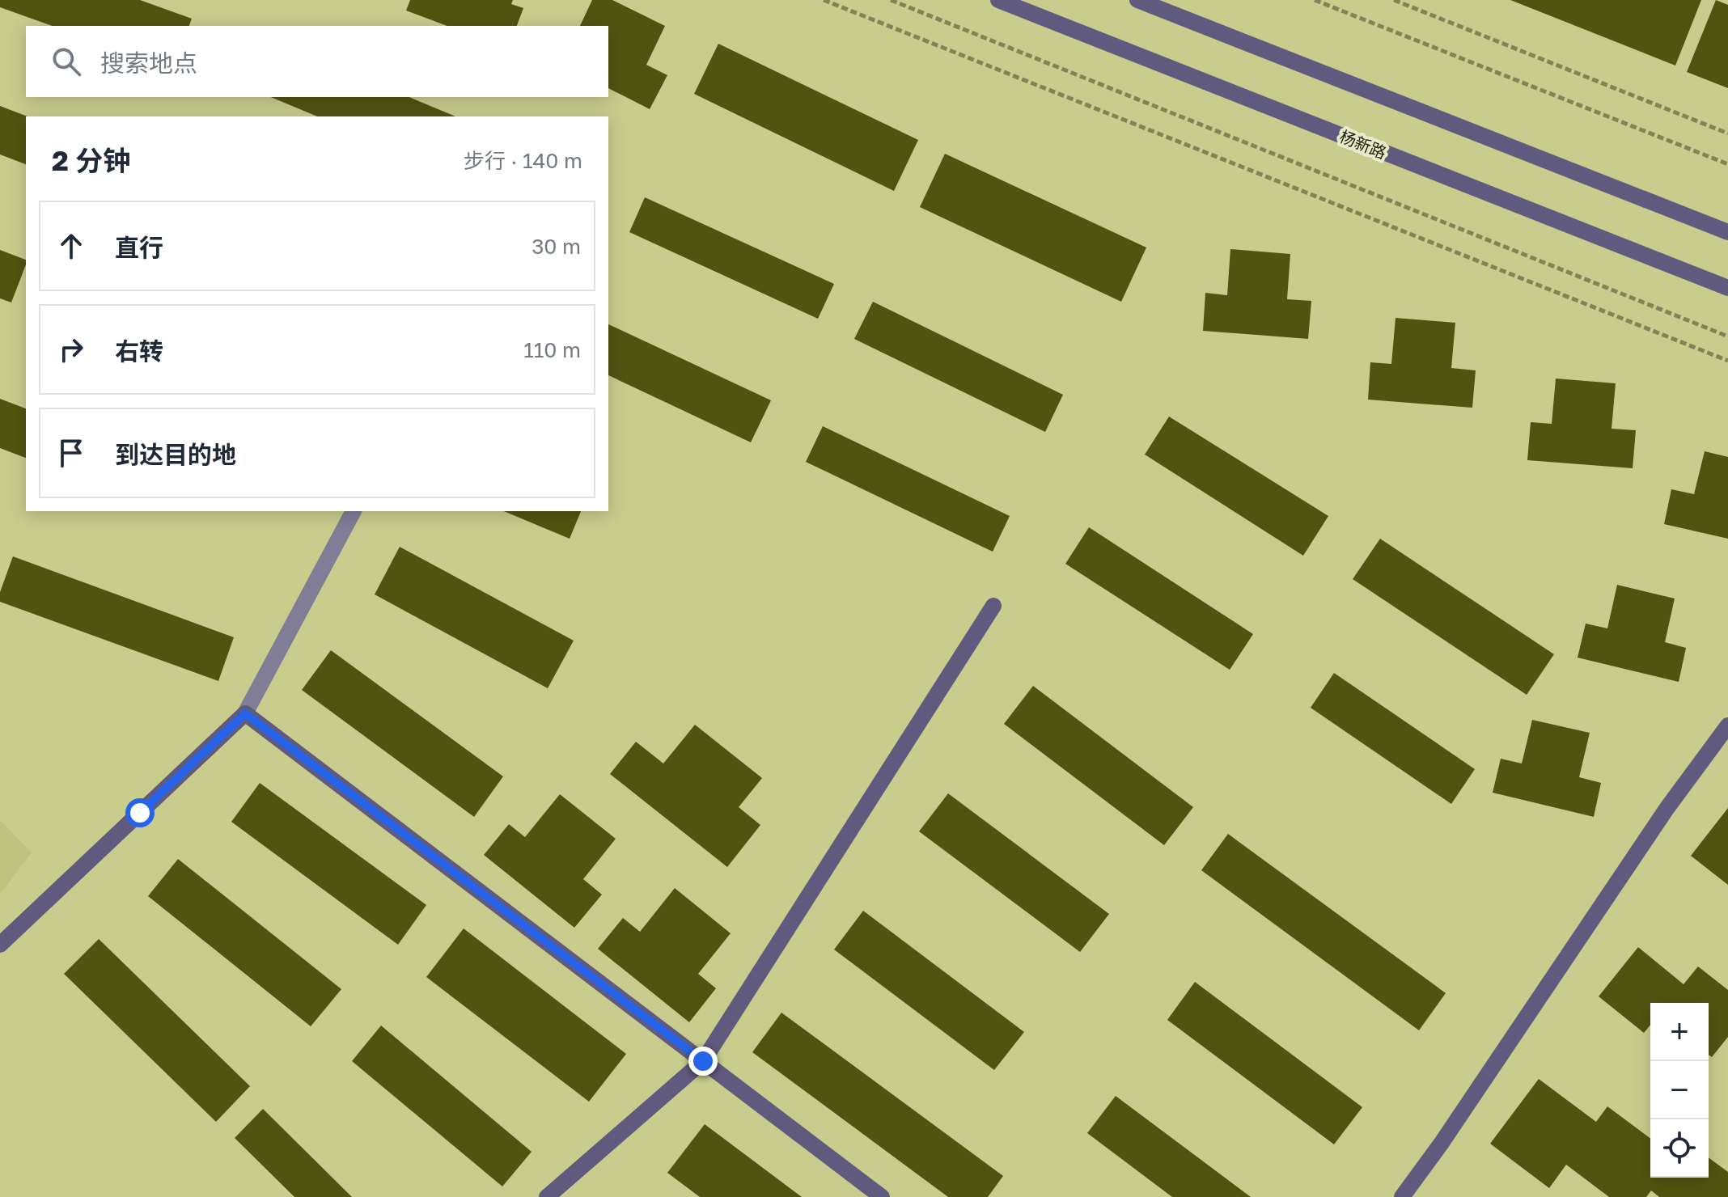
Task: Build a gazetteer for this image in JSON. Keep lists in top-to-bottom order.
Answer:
{
  "streets": {
    "street": ["杨新路"]
  },
  "page": {
    "search": "搜索地点",
    "heading": ["2 分钟", "步行 · 140 m"],
    "list": [
      ["直行", "30 m"],
      ["右转", "110 m"],
      "到达目的地"
    ],
    "map_buttons": ["+", "−"]
  }
}
